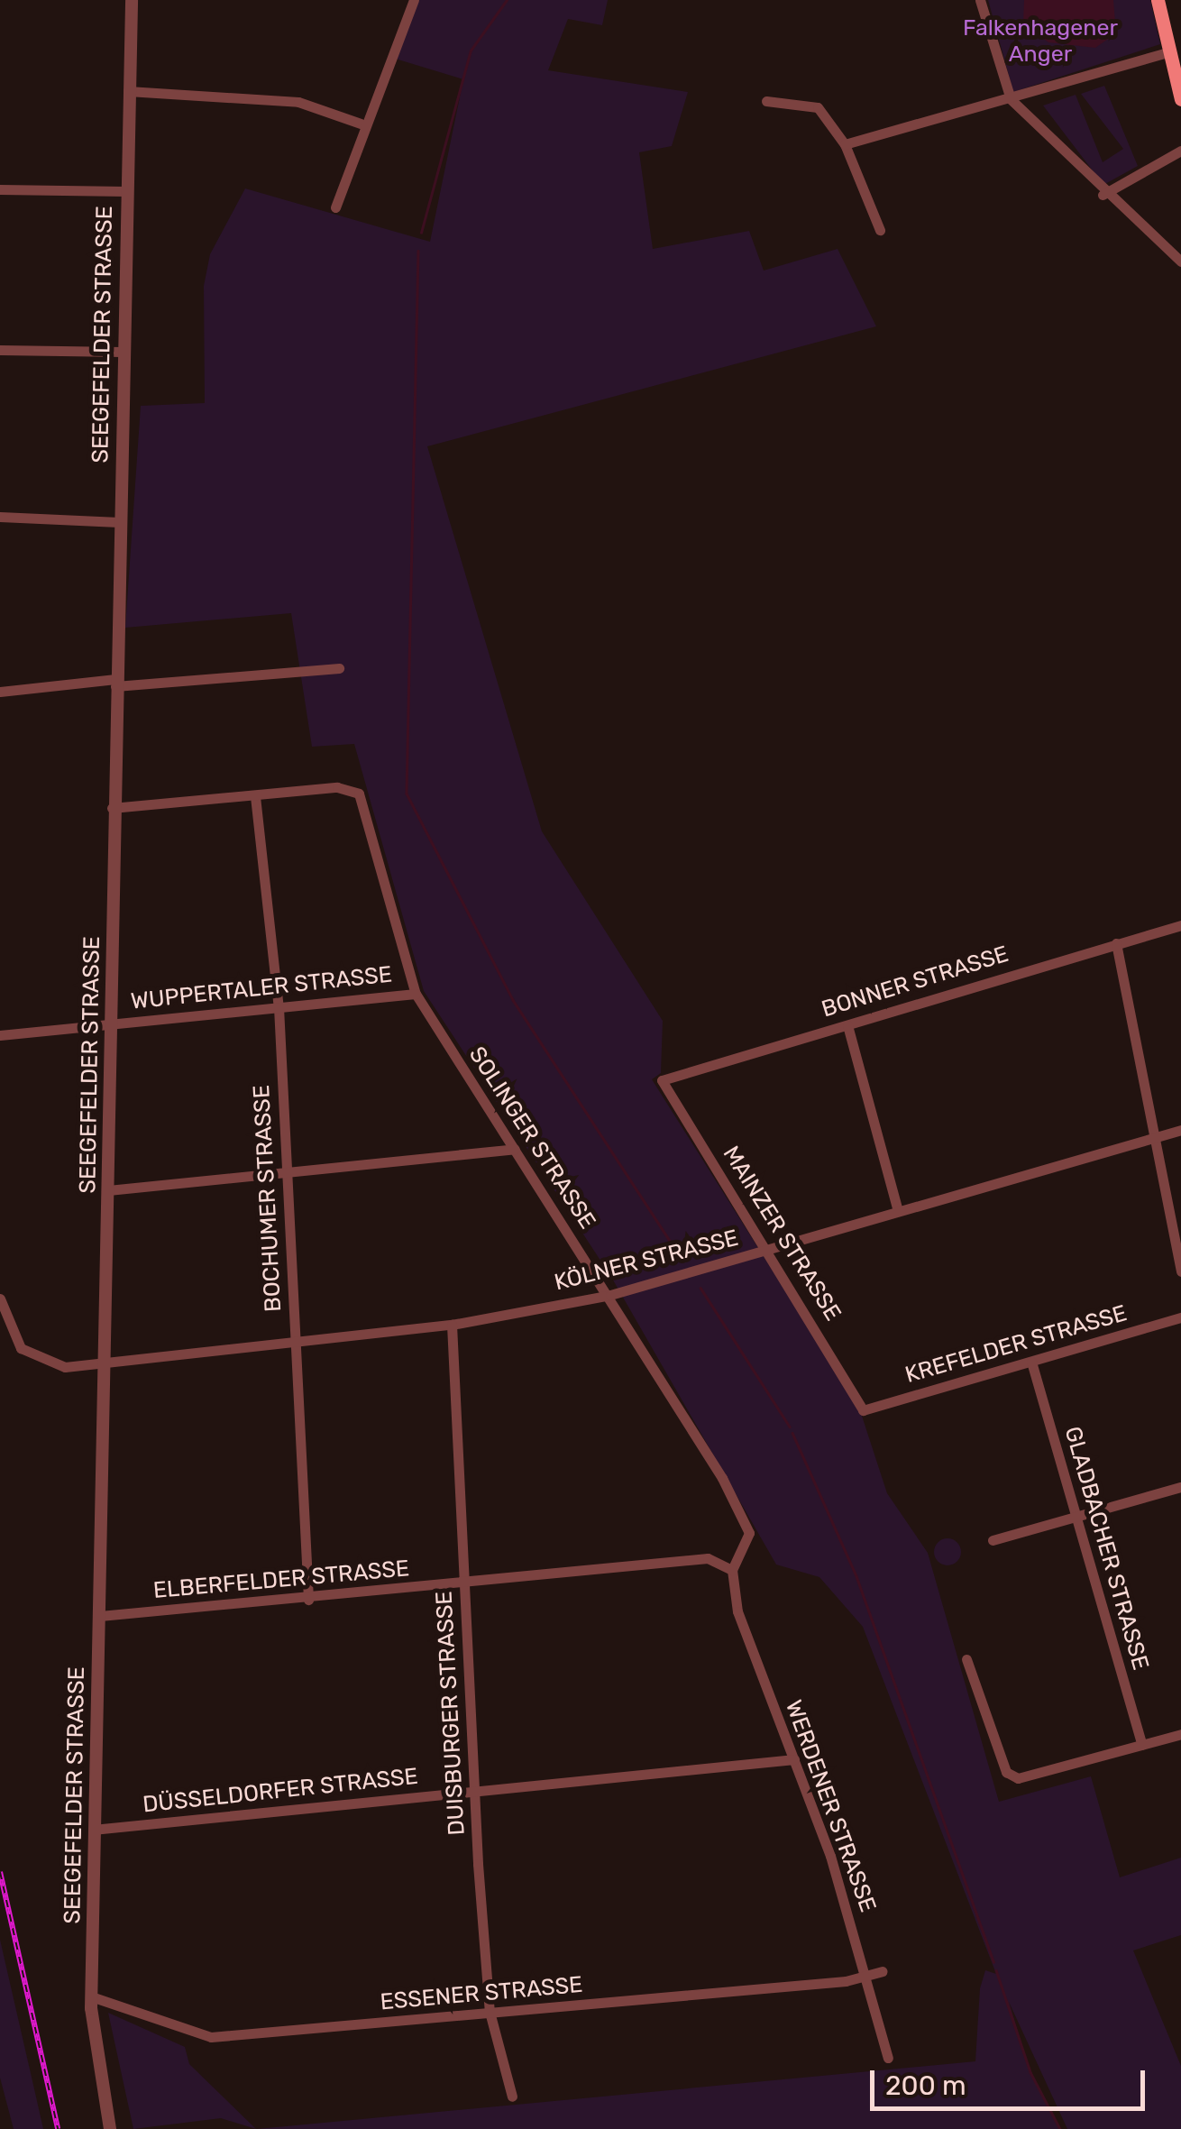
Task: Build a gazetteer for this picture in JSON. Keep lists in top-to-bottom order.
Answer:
{
  "streets": {
    "street": [
      "SEEGEFELDER STRASSE",
      "BONNER STRASSE",
      "WUPPERTALER STRASSE",
      "SOLINGER STRASSE",
      "BOCHUMER STRASSE",
      "MAINZER STRASSE",
      "KÖLNER STRASSE",
      "KREFELDER STRASSE",
      "GLADBACHER STRASSE",
      "ELBERFELDER STRASSE",
      "DUISBURGER STRASSE",
      "DÜSSELDORFER STRASSE",
      "WERDENER STRASSE",
      "ESSENER STRASSE"
    ]
  },
  "crossings": [
    ["SEEGEFELDER STRASSE", "WUPPERTALER STRASSE"],
    ["SEEGEFELDER STRASSE", "KÖLNER STRASSE"],
    ["SEEGEFELDER STRASSE", "ELBERFELDER STRASSE"],
    ["SEEGEFELDER STRASSE", "DÜSSELDORFER STRASSE"],
    ["SEEGEFELDER STRASSE", "ESSENER STRASSE"],
    ["BONNER STRASSE", "MAINZER STRASSE"],
    ["WUPPERTALER STRASSE", "SOLINGER STRASSE"],
    ["WUPPERTALER STRASSE", "BOCHUMER STRASSE"],
    ["SOLINGER STRASSE", "BOCHUMER STRASSE"],
    ["SOLINGER STRASSE", "KÖLNER STRASSE"],
    ["SOLINGER STRASSE", "ELBERFELDER STRASSE"],
    ["SOLINGER STRASSE", "WERDENER STRASSE"],
    ["BOCHUMER STRASSE", "KÖLNER STRASSE"],
    ["BOCHUMER STRASSE", "ELBERFELDER STRASSE"],
    ["MAINZER STRASSE", "KÖLNER STRASSE"],
    ["MAINZER STRASSE", "KREFELDER STRASSE"],
    ["KÖLNER STRASSE", "DUISBURGER STRASSE"],
    ["KREFELDER STRASSE", "GLADBACHER STRASSE"],
    ["ELBERFELDER STRASSE", "DUISBURGER STRASSE"],
    ["ELBERFELDER STRASSE", "WERDENER STRASSE"],
    ["DUISBURGER STRASSE", "DÜSSELDORFER STRASSE"],
    ["DUISBURGER STRASSE", "ESSENER STRASSE"],
    ["DÜSSELDORFER STRASSE", "WERDENER STRASSE"],
    ["WERDENER STRASSE", "ESSENER STRASSE"]
  ],
  "parks": ["Falkenhagener Anger"],
  "scale_bar": "200 m"
}
